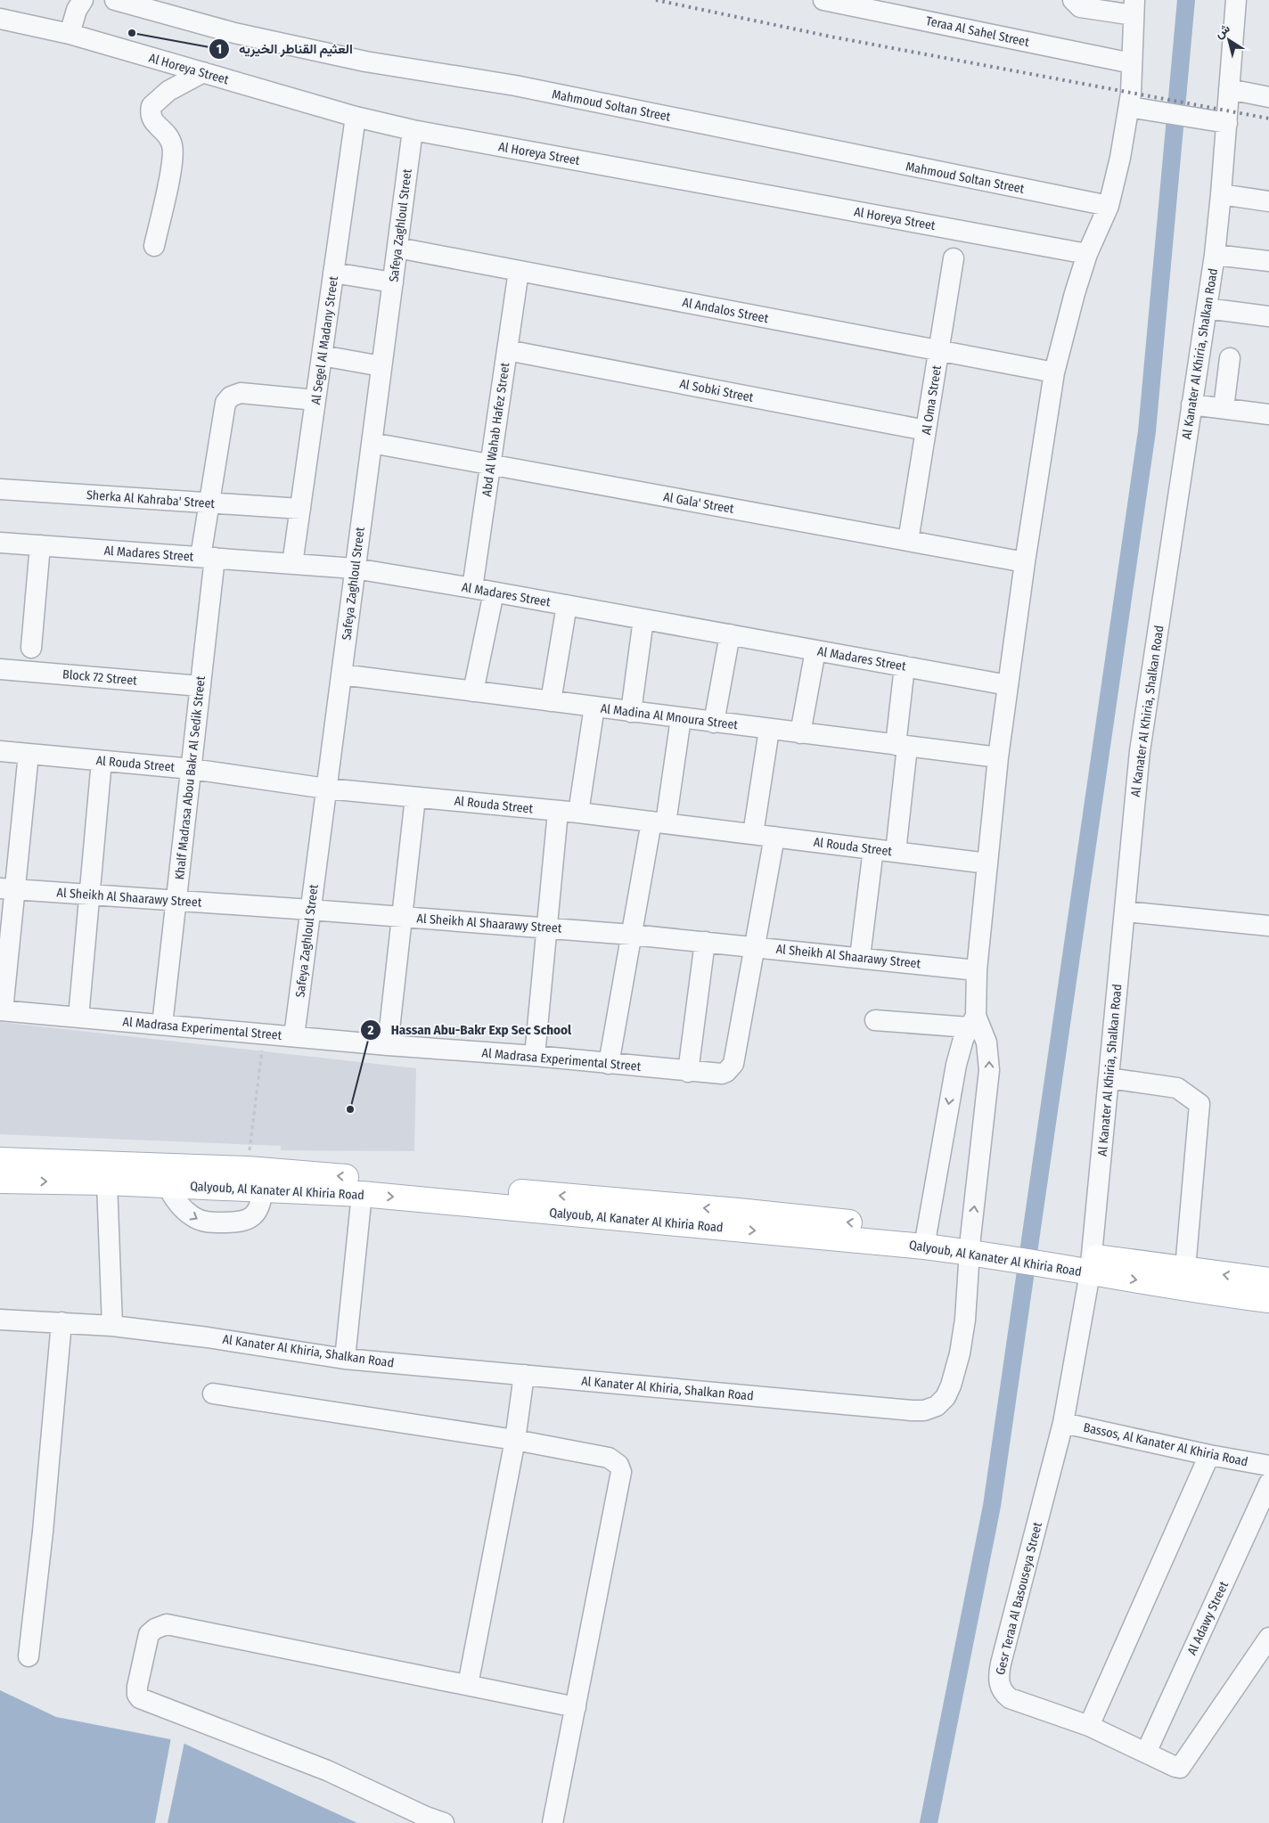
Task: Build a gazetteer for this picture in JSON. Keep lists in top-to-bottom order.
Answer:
{
  "streets": {
    "main road": ["Qalyoub, Al Kanater Al Khiria Road"],
    "street": [
      "Teraa Al Sahel Street",
      "Al Horeya Street",
      "Mahmoud Soltan Street",
      "Safeya Zaghloul Street",
      "Al Andalos Street",
      "Al Segel Al Madany Street",
      "Al Kanater Al Khiria, Shalkan Road",
      "Al Sobki Street",
      "Al Oma Street",
      "Abd Al Wahab Hafez Street",
      "Sherka Al Kahraba' Street",
      "Al Gala' Street",
      "Al Madares Street",
      "Block 72 Street",
      "Al Madina Al Mnoura Street",
      "Al Rouda Street",
      "Khalf Madrasa Abou Bakr Al Sedik Street",
      "Al Sheikh Al Shaarawy Street",
      "Al Madrasa Experimental Street",
      "Bassos, Al Kanater Al Khiria Road",
      "Gesr Teraa Al Basouseya Street",
      "Al Adawy Street"
    ]
  },
  "crossings": [
    ["Teraa Al Sahel Street", "Al Kanater Al Khiria, Shalkan Road"],
    ["Al Horeya Street", "Safeya Zaghloul Street"],
    ["Al Horeya Street", "Al Segel Al Madany Street"],
    ["Al Horeya Street", "Al Kanater Al Khiria, Shalkan Road"],
    ["Mahmoud Soltan Street", "Al Kanater Al Khiria, Shalkan Road"],
    ["Safeya Zaghloul Street", "Al Andalos Street"],
    ["Safeya Zaghloul Street", "Al Gala' Street"],
    ["Safeya Zaghloul Street", "Al Madares Street"],
    ["Safeya Zaghloul Street", "Al Madina Al Mnoura Street"],
    ["Safeya Zaghloul Street", "Al Rouda Street"],
    ["Safeya Zaghloul Street", "Al Sheikh Al Shaarawy Street"],
    ["Safeya Zaghloul Street", "Al Madrasa Experimental Street"],
    ["Al Andalos Street", "Al Kanater Al Khiria, Shalkan Road"],
    ["Al Andalos Street", "Al Oma Street"],
    ["Al Andalos Street", "Abd Al Wahab Hafez Street"],
    ["Al Segel Al Madany Street", "Sherka Al Kahraba' Street"],
    ["Al Segel Al Madany Street", "Al Madares Street"],
    ["Al Segel Al Madany Street", "Khalf Madrasa Abou Bakr Al Sedik Street"],
    ["Al Kanater Al Khiria, Shalkan Road", "Al Gala' Street"],
    ["Al Kanater Al Khiria, Shalkan Road", "Al Madares Street"],
    ["Al Kanater Al Khiria, Shalkan Road", "Al Madina Al Mnoura Street"],
    ["Al Kanater Al Khiria, Shalkan Road", "Al Rouda Street"],
    ["Al Kanater Al Khiria, Shalkan Road", "Al Sheikh Al Shaarawy Street"],
    ["Al Kanater Al Khiria, Shalkan Road", "Qalyoub, Al Kanater Al Khiria Road"],
    ["Al Kanater Al Khiria, Shalkan Road", "Bassos, Al Kanater Al Khiria Road"],
    ["Al Kanater Al Khiria, Shalkan Road", "Gesr Teraa Al Basouseya Street"],
    ["Al Sobki Street", "Al Oma Street"],
    ["Al Sobki Street", "Abd Al Wahab Hafez Street"],
    ["Al Oma Street", "Al Gala' Street"],
    ["Abd Al Wahab Hafez Street", "Al Gala' Street"],
    ["Abd Al Wahab Hafez Street", "Al Madares Street"],
    ["Sherka Al Kahraba' Street", "Khalf Madrasa Abou Bakr Al Sedik Street"],
    ["Al Madares Street", "Khalf Madrasa Abou Bakr Al Sedik Street"],
    ["Block 72 Street", "Khalf Madrasa Abou Bakr Al Sedik Street"],
    ["Al Rouda Street", "Khalf Madrasa Abou Bakr Al Sedik Street"],
    ["Al Rouda Street", "Al Madrasa Experimental Street"],
    ["Khalf Madrasa Abou Bakr Al Sedik Street", "Al Sheikh Al Shaarawy Street"],
    ["Khalf Madrasa Abou Bakr Al Sedik Street", "Al Madrasa Experimental Street"],
    ["Al Sheikh Al Shaarawy Street", "Al Madrasa Experimental Street"],
    ["Bassos, Al Kanater Al Khiria Road", "Gesr Teraa Al Basouseya Street"],
    ["Gesr Teraa Al Basouseya Street", "Al Adawy Street"]
  ],
  "places": ["العثيم القناطر الخيريه", "Hassan Abu-Bakr Exp Sec School"],
  "north": "top left"
}
